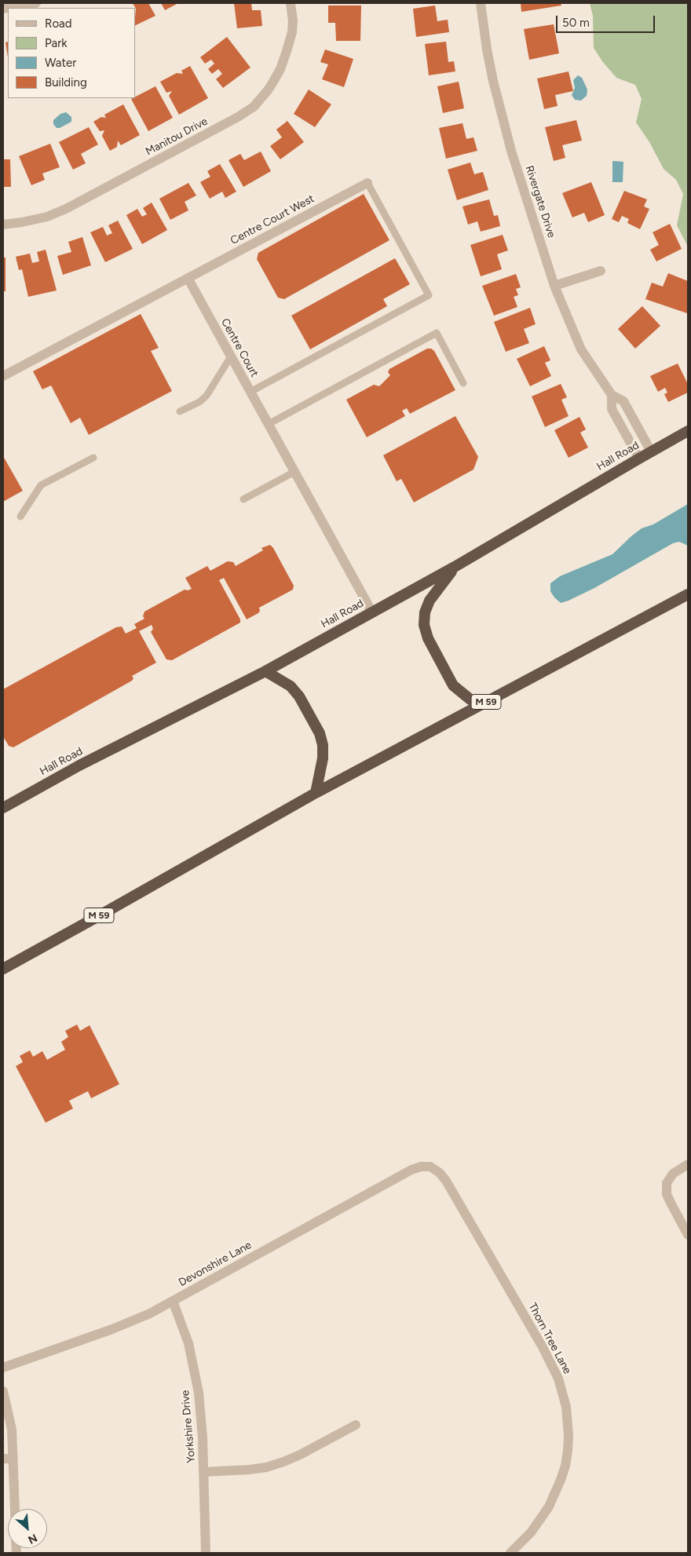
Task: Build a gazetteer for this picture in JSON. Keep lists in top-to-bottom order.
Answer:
{
  "streets": {
    "highway": ["Hall Road", "M 59"],
    "street": [
      "Manitou Drive",
      "Rivergate Drive",
      "Centre Court West",
      "Centre Court",
      "Devonshire Lane",
      "Thorn Tree Lane",
      "Yorkshire Drive"
    ]
  },
  "crossings": [
    ["Rivergate Drive", "Hall Road"],
    ["Centre Court West", "Centre Court"],
    ["Centre Court", "Hall Road"],
    ["Devonshire Lane", "Thorn Tree Lane"],
    ["Devonshire Lane", "Yorkshire Drive"]
  ],
  "legend": [
    "Road",
    "Park",
    "Water",
    "Building"
  ],
  "scale_bar": "50 m",
  "north": "bottom right"
}
